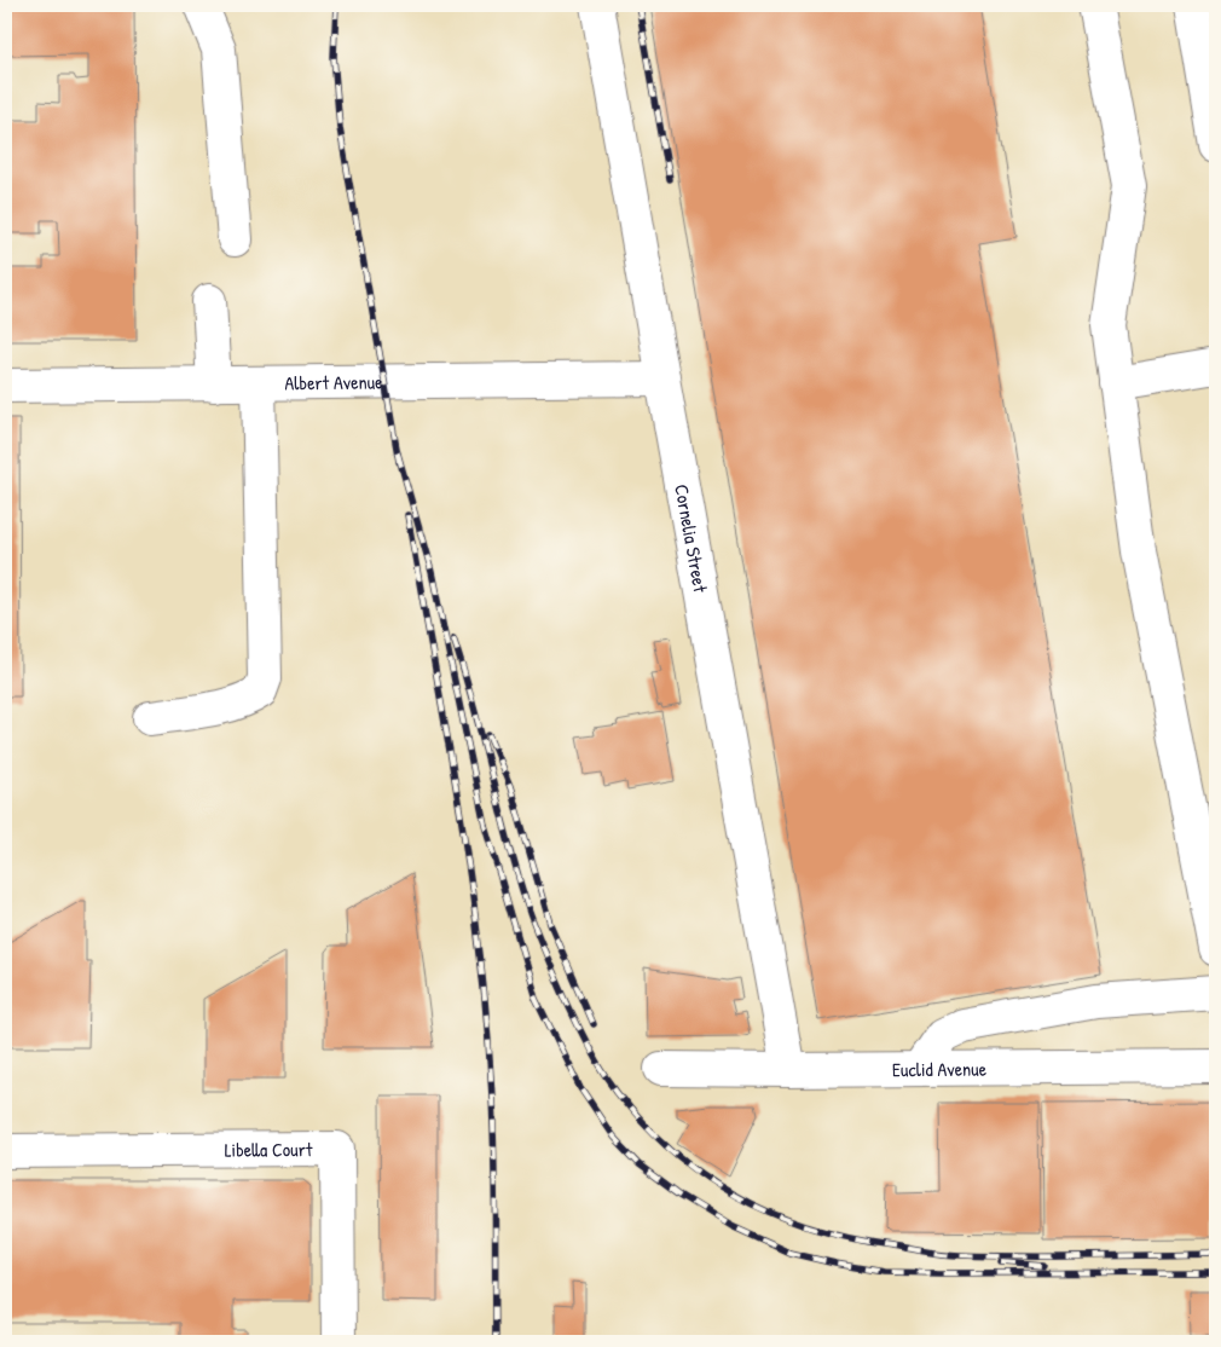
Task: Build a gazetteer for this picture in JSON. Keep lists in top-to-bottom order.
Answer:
{
  "streets": {
    "street": [
      "Albert Avenue",
      "Cornelia Street",
      "Euclid Avenue",
      "Libella Court"
    ]
  },
  "crossings": [
    ["Albert Avenue", "Cornelia Street"],
    ["Cornelia Street", "Euclid Avenue"]
  ]
}
